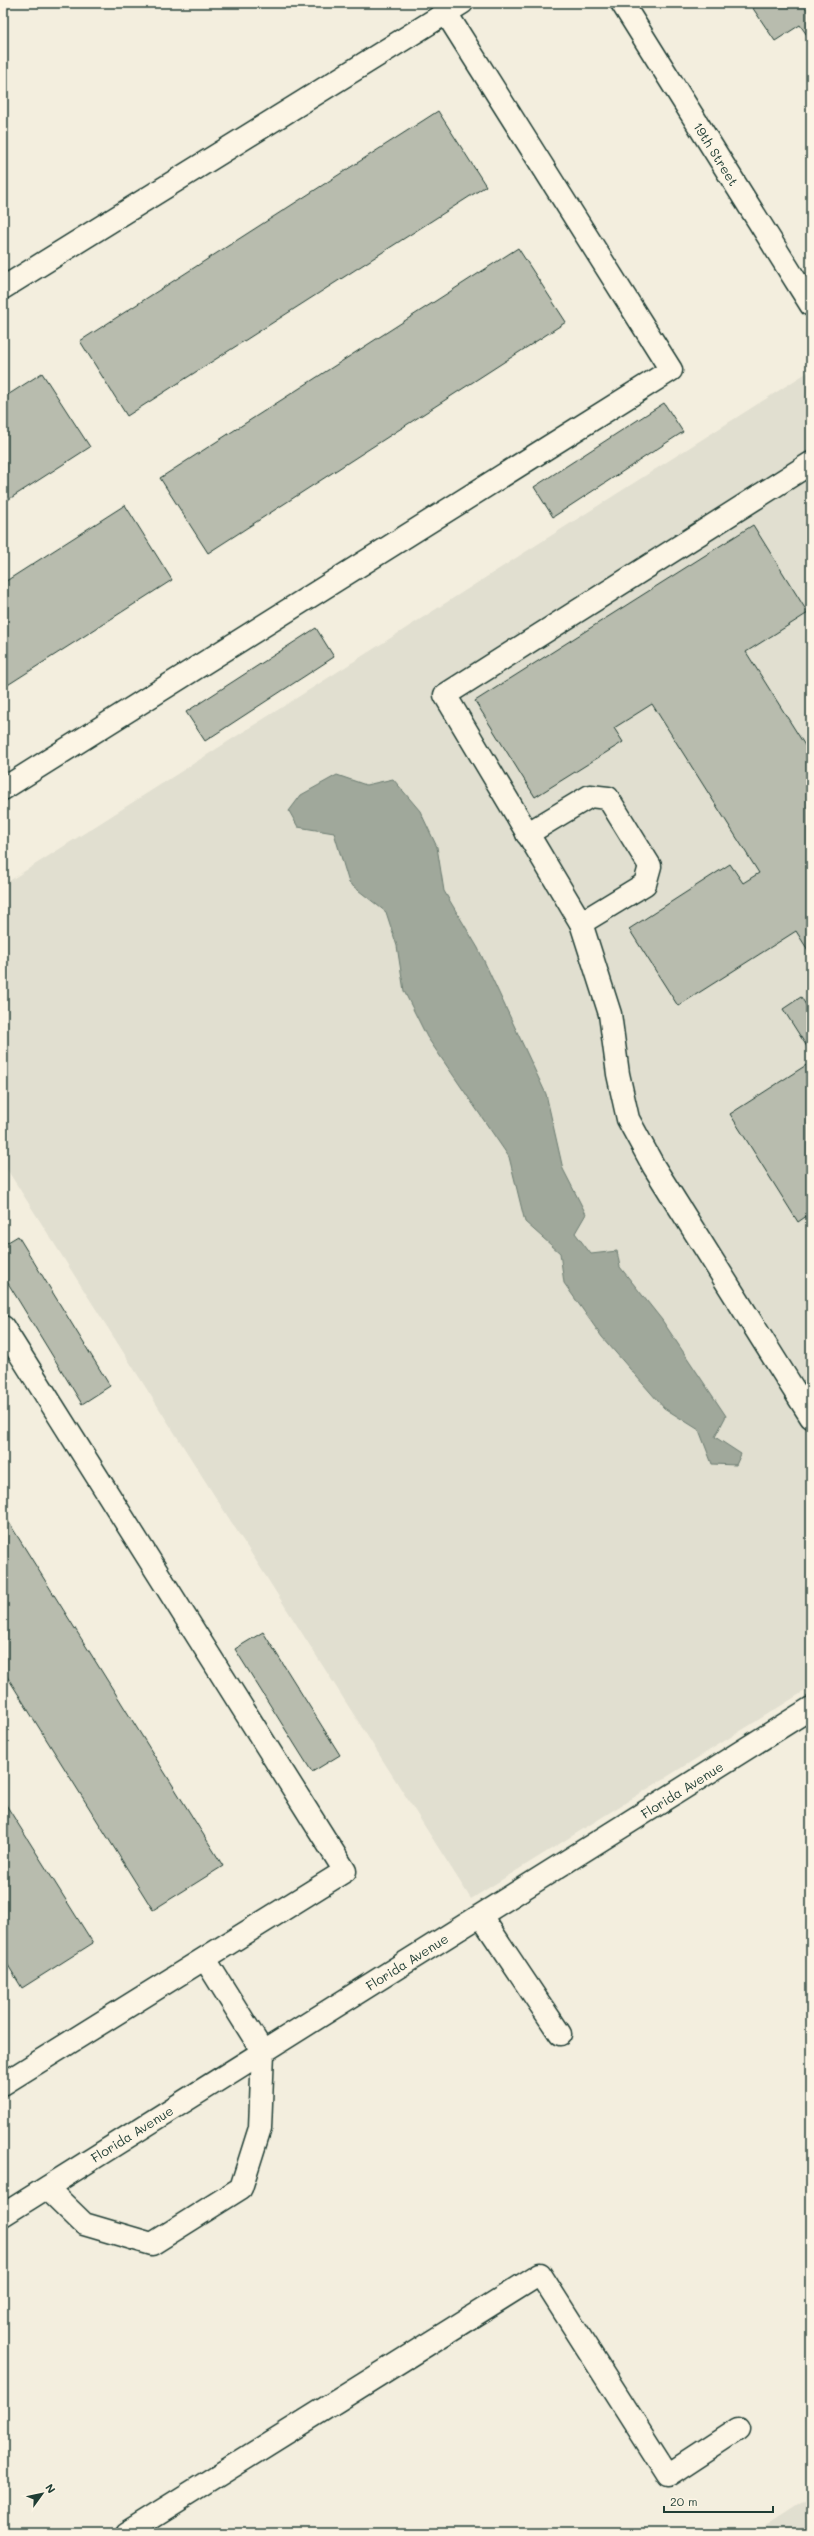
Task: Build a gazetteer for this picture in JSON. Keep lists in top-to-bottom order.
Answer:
{
  "streets": {
    "street": ["19th Street", "Florida Avenue"]
  },
  "scale_bar": "20 m",
  "north": "top right"
}
